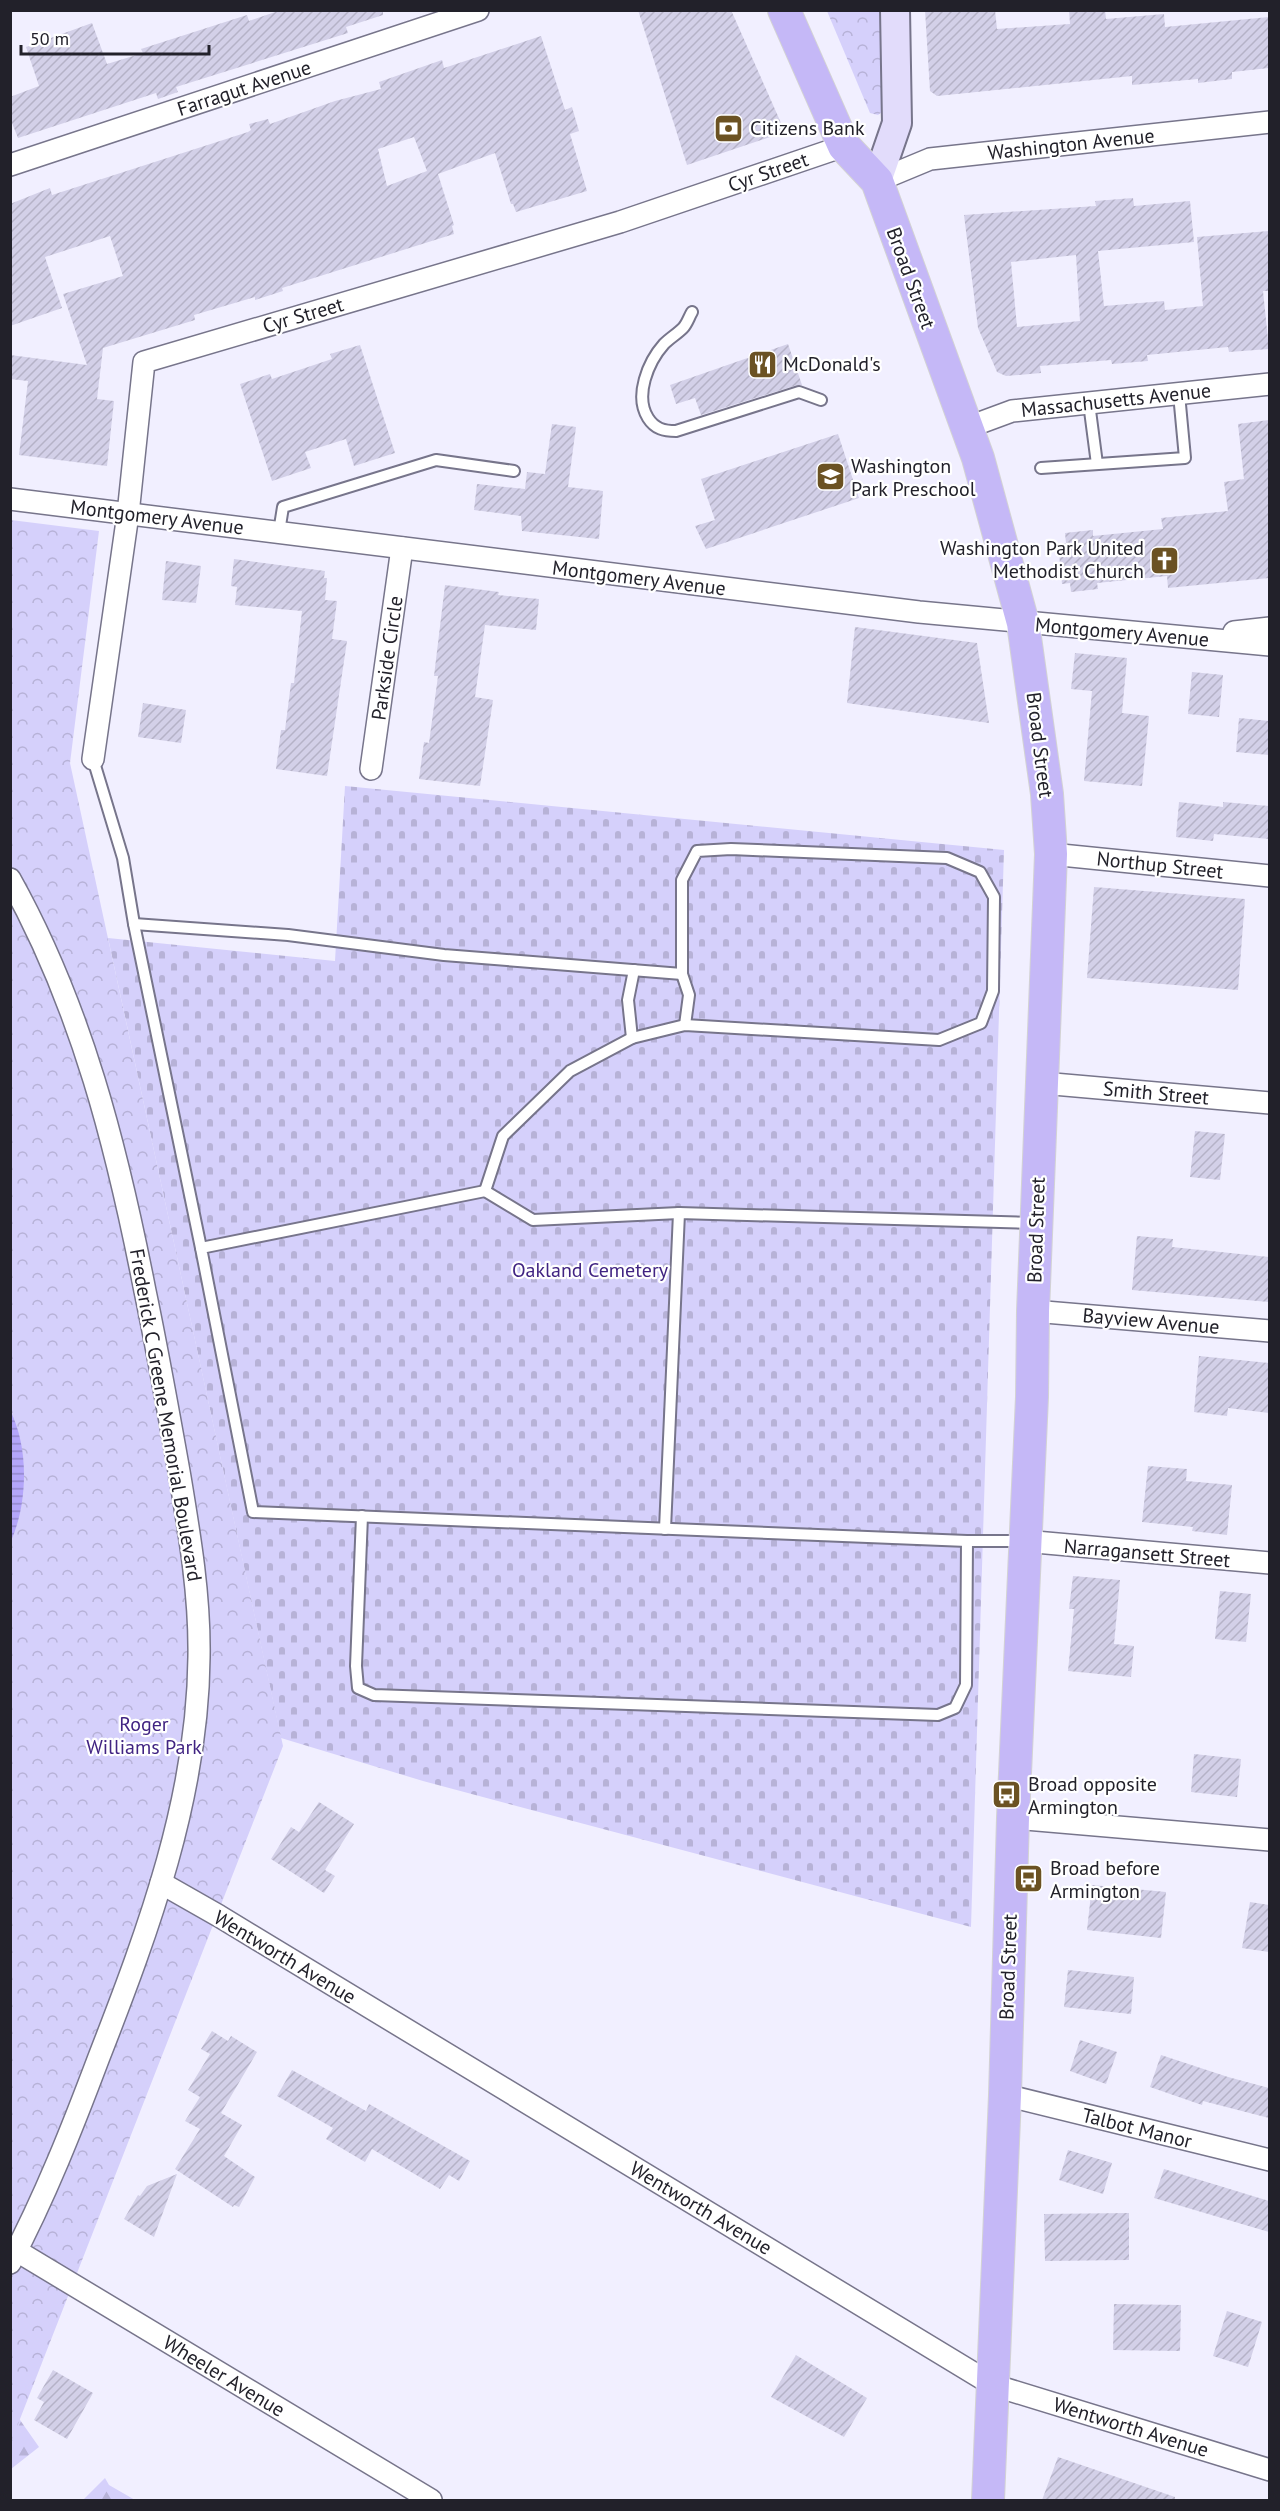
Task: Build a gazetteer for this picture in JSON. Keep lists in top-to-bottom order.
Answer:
{
  "streets": {
    "main road": ["Broad Street"],
    "street": [
      "Farragut Avenue",
      "Washington Avenue",
      "Cyr Street",
      "Massachusetts Avenue",
      "Montgomery Avenue",
      "Parkside Circle",
      "Northup Street",
      "Smith Street",
      "Bayview Avenue",
      "Frederick C Greene Memorial Boulevard",
      "Narragansett Street",
      "Wentworth Avenue",
      "Talbot Manor",
      "Wheeler Avenue"
    ]
  },
  "crossings": [
    ["Washington Avenue", "Broad Street"],
    ["Cyr Street", "Broad Street"],
    ["Cyr Street", "Montgomery Avenue"],
    ["Broad Street", "Massachusetts Avenue"],
    ["Broad Street", "Montgomery Avenue"],
    ["Broad Street", "Northup Street"],
    ["Broad Street", "Smith Street"],
    ["Broad Street", "Bayview Avenue"],
    ["Broad Street", "Narragansett Street"],
    ["Broad Street", "Wentworth Avenue"],
    ["Broad Street", "Talbot Manor"],
    ["Montgomery Avenue", "Parkside Circle"],
    ["Frederick C Greene Memorial Boulevard", "Wentworth Avenue"],
    ["Frederick C Greene Memorial Boulevard", "Wheeler Avenue"]
  ],
  "parks": ["Oakland Cemetery", "Roger Williams Park"],
  "places": {
    "bank": ["Citizens Bank"],
    "restaurant": ["McDonald's"],
    "school or university": ["Washington Park Preschool"],
    "church": ["Washington Park United Methodist Church"],
    "bus stop": ["Broad opposite Armington", "Broad before Armington"]
  },
  "scale_bar": "50 m"
}
